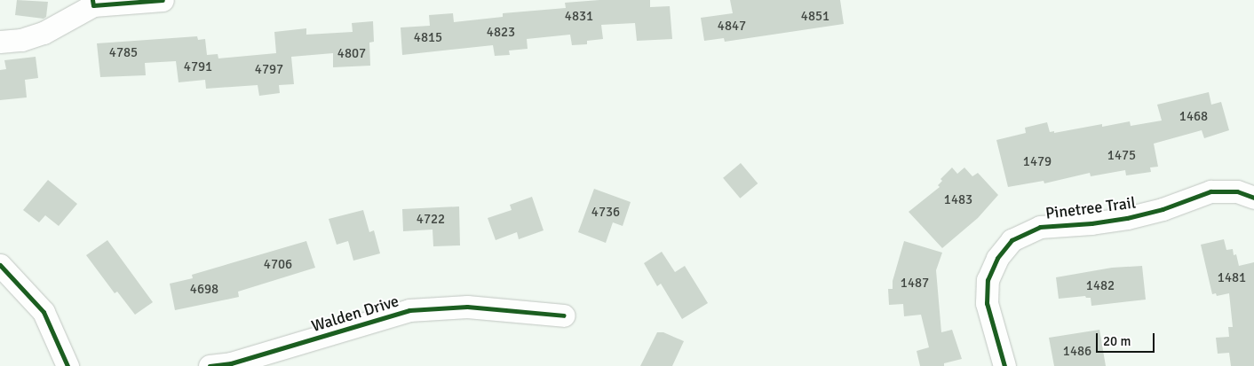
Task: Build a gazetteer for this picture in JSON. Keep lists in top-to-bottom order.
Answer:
{
  "streets": {
    "street": ["Pinetree Trail", "Walden Drive"]
  },
  "house_numbers": [
    "4831",
    "4851",
    "4847",
    "4823",
    "4815",
    "4785",
    "4807",
    "4791",
    "4797",
    "1468",
    "1475",
    "1479",
    "1483",
    "4736",
    "4722",
    "4706",
    "1481",
    "1487",
    "1482",
    "4698",
    "1486"
  ],
  "scale_bar": "20 m"
}
